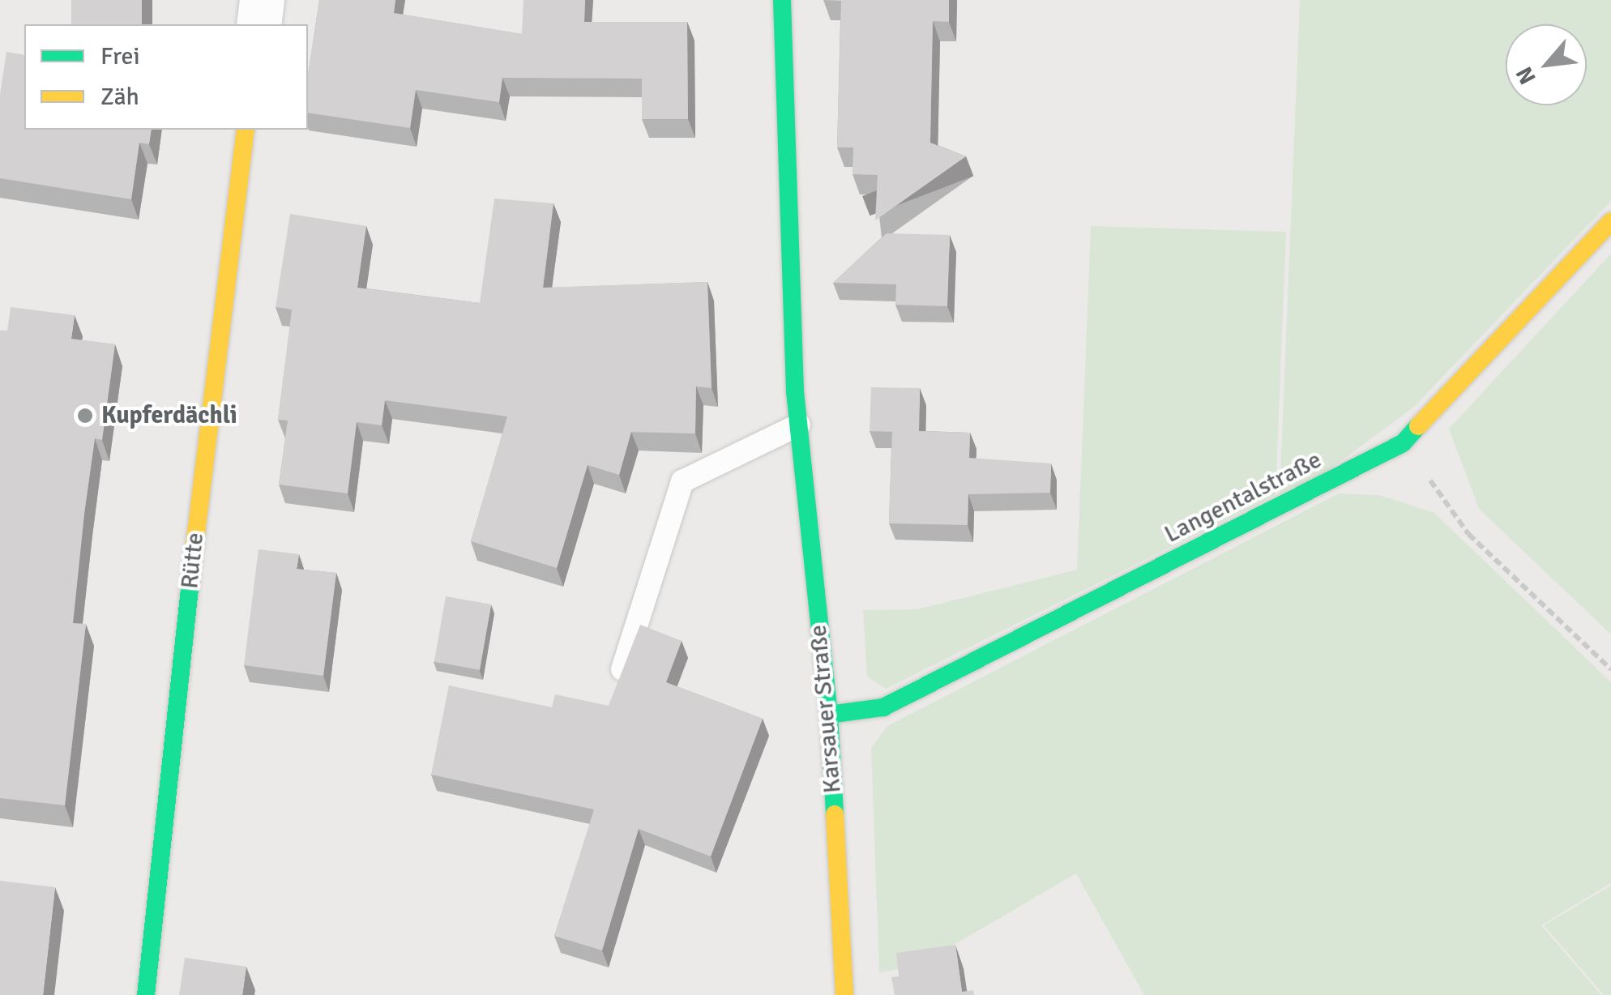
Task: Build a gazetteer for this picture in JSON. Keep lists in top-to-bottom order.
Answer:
{
  "streets": {
    "street": ["Langentalstraße", "Rütte", "Karsauer Straße"]
  },
  "crossings": [
    ["Langentalstraße", "Karsauer Straße"]
  ],
  "places": ["Kupferdächli"],
  "legend": ["Frei", "Zäh"],
  "north": "bottom left"
}
